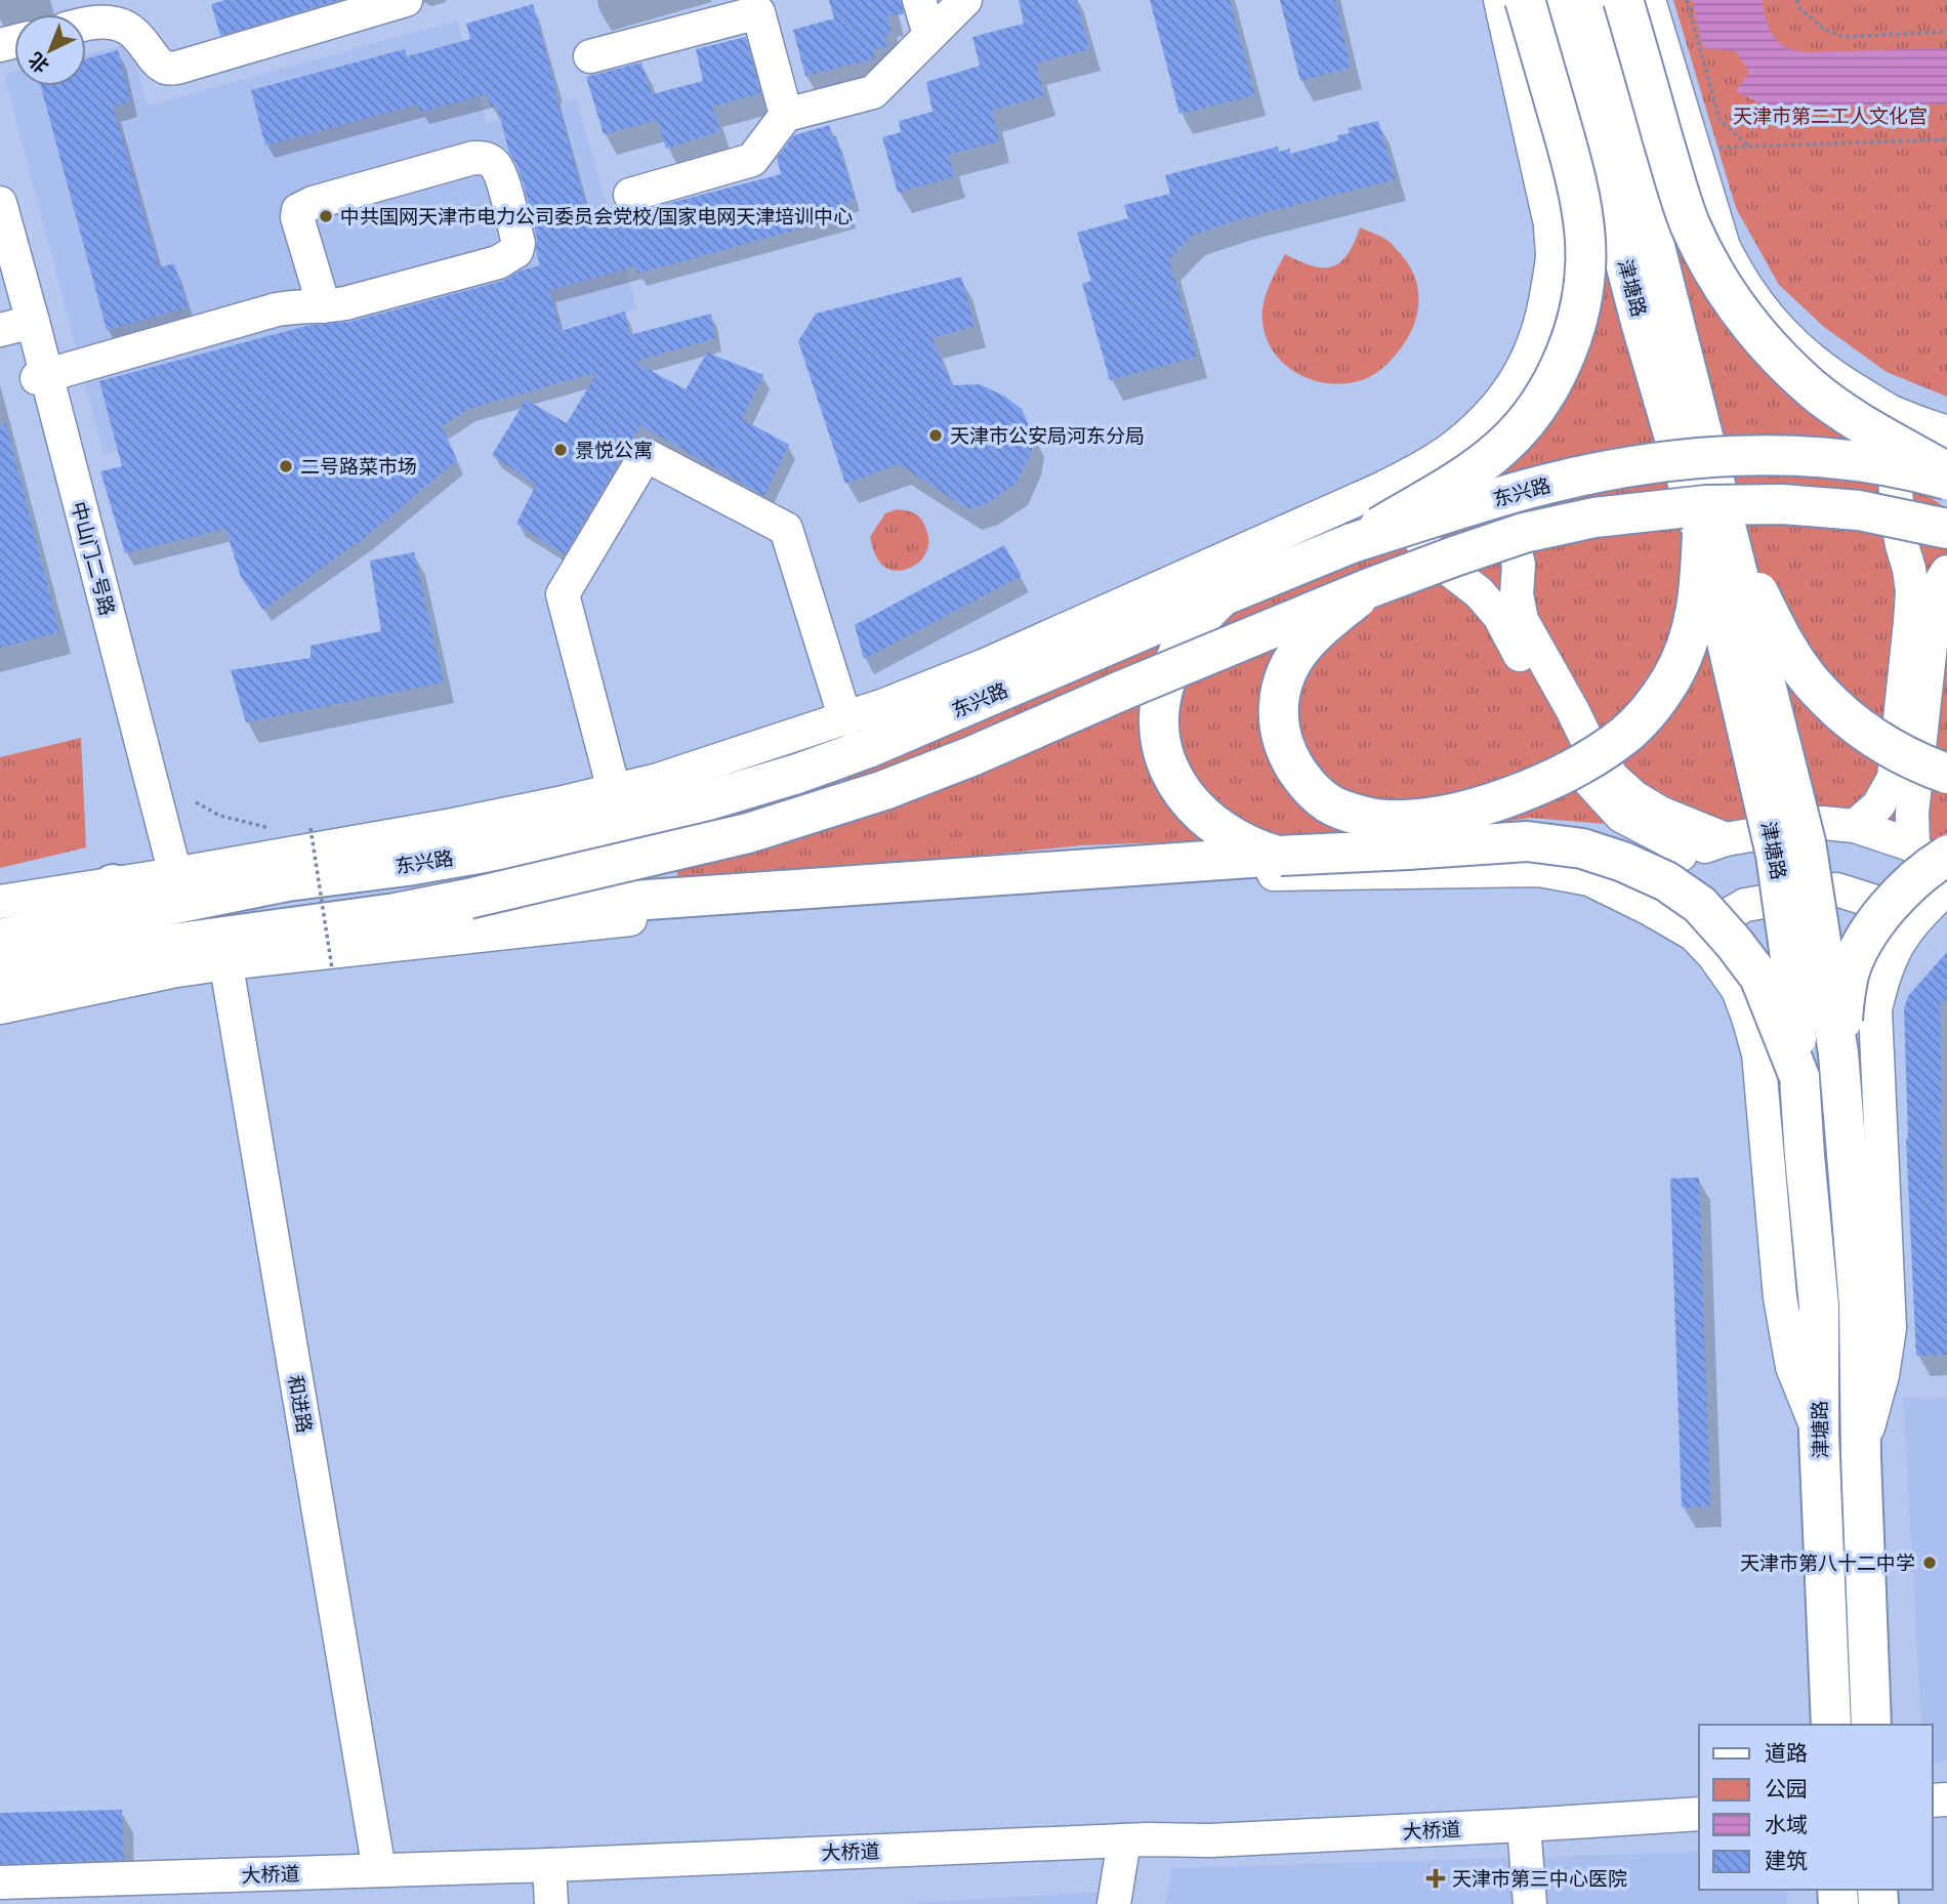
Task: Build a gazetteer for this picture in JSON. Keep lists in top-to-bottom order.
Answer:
{
  "streets": {
    "main road": ["津塘路", "东兴路"],
    "street": ["中山门二号路", "和进路", "大桥道"]
  },
  "crossings": [
    ["东兴路", "中山门二号路"],
    ["东兴路", "和进路"],
    ["和进路", "大桥道"]
  ],
  "parks": ["天津市第二工人文化宫"],
  "places": {
    "other": [
      "中共国网天津市电力公司委员会党校/国家电网天津培训中心",
      "天津市公安局河东分局",
      "景悦公寓",
      "二号路菜市场",
      "天津市第八十二中学"
    ],
    "health": ["天津市第三中心医院"]
  },
  "legend": [
    "道路",
    "公园",
    "水域",
    "建筑"
  ],
  "north": "bottom left"
}
